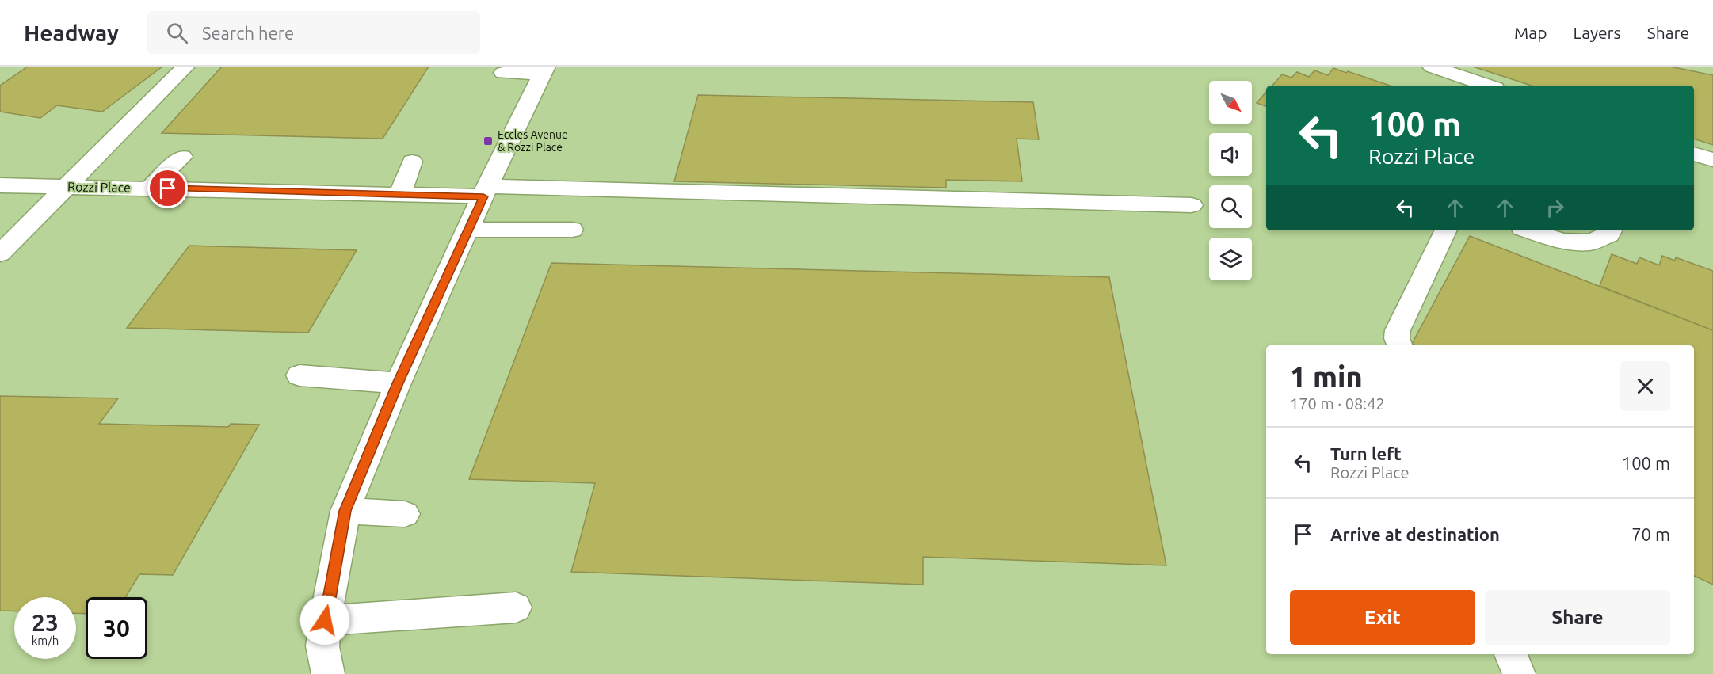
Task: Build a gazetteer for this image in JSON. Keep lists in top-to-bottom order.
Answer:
{
  "streets": {
    "street": ["Rozzi Place"]
  },
  "places": {
    "transit": ["Eccles Avenue & Rozzi Place"]
  },
  "north": "bottom right",
  "page": {
    "header": "Headway",
    "search": "Search here",
    "nav": ["Map", "Layers", "Share"],
    "turn": ["100 m", "Rozzi Place"],
    "heading": ["1 min", "170 m · 08:42"],
    "list": [
      {
        "name": "Turn left",
        "note": "Rozzi Place",
        "value": "100 m"
      },
      {
        "name": "Arrive at destination",
        "value": "70 m"
      }
    ],
    "buttons": ["Exit", "Share"],
    "speed": "23 km/h",
    "limit": "30"
  }
}
